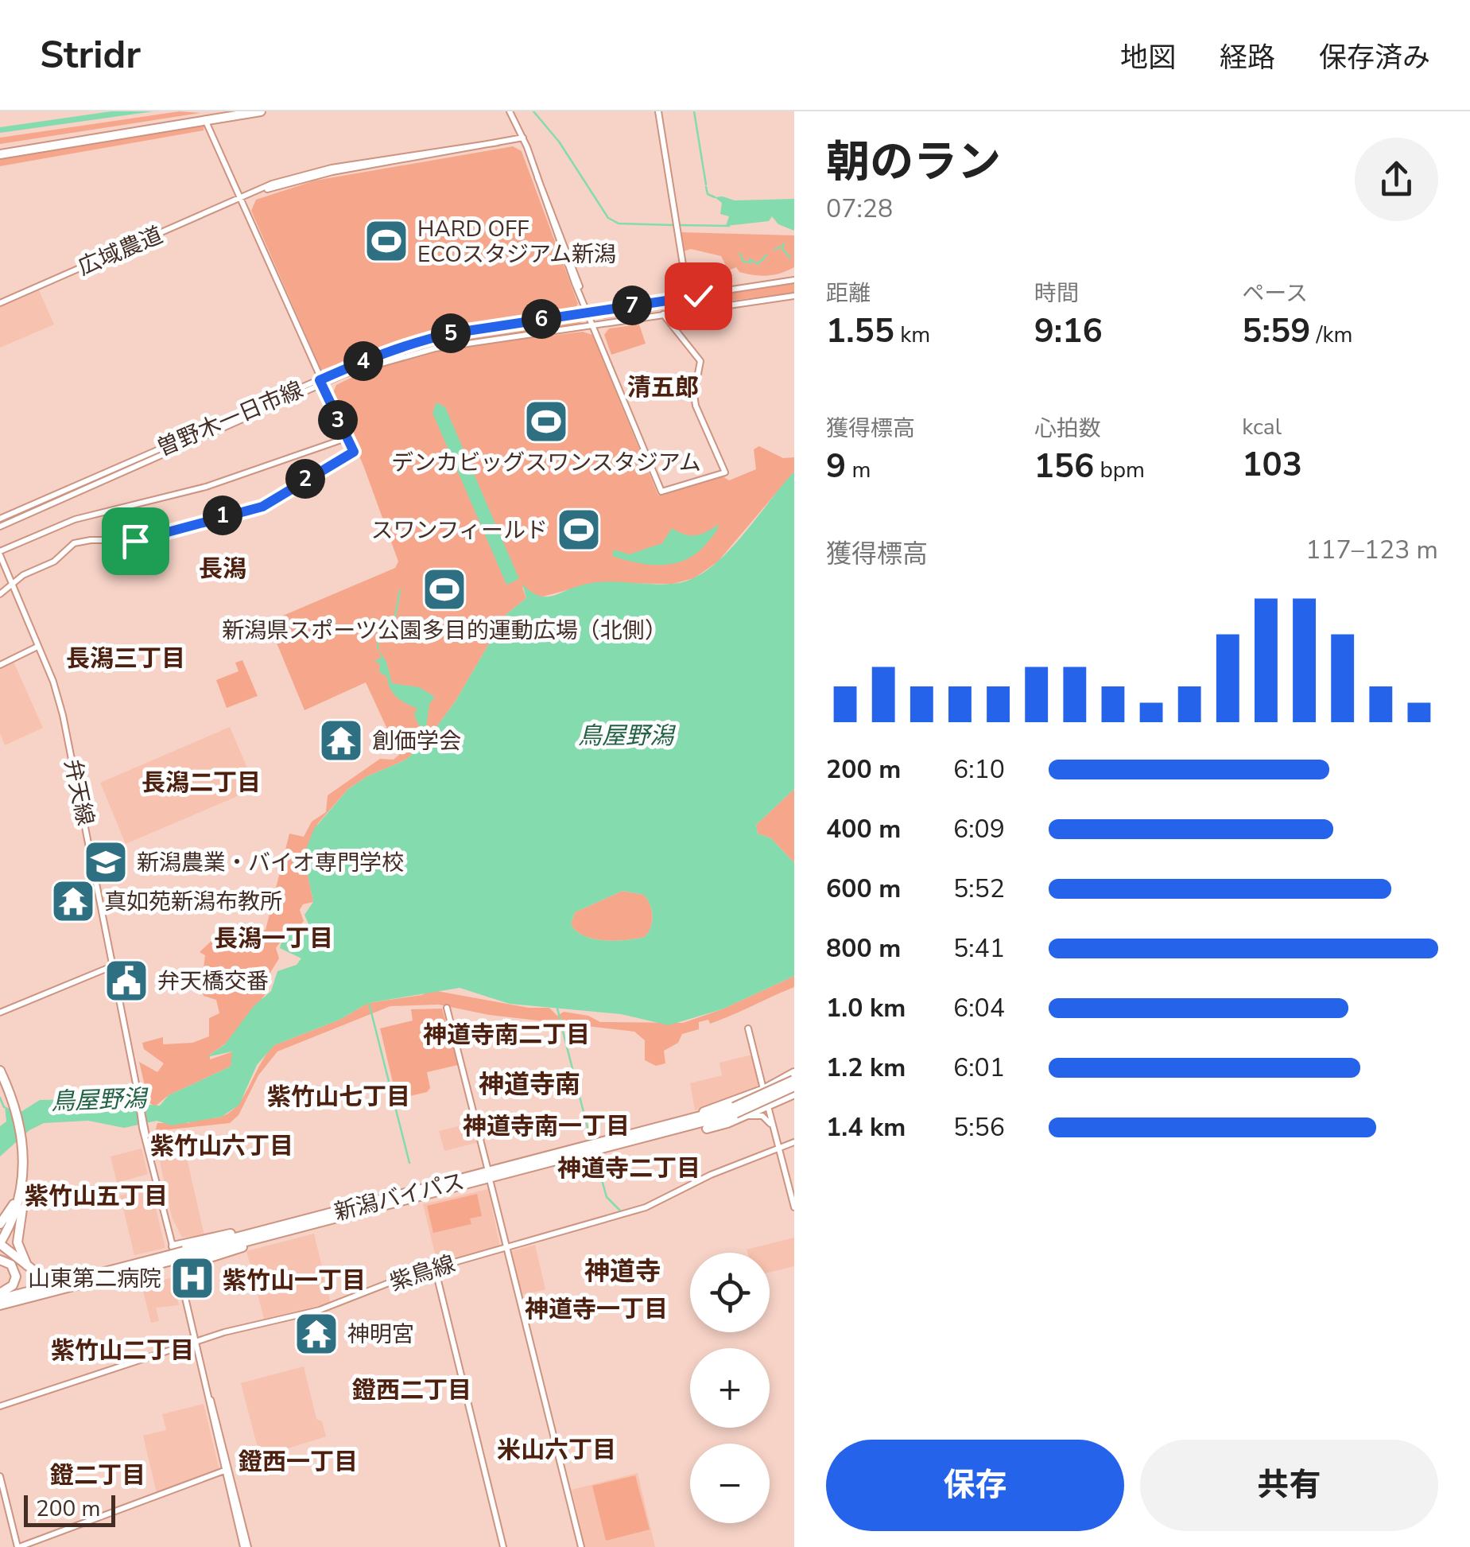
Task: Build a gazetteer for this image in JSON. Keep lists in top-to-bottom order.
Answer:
{
  "streets": {
    "highway": ["新潟バイパス"],
    "street": [
      "広域農道",
      "曽野木一日市線",
      "弁天線",
      "紫鳥線"
    ]
  },
  "districts": [
    "清五郎",
    "長潟",
    "長潟三丁目",
    "長潟二丁目",
    "長潟一丁目",
    "神道寺南二丁目",
    "神道寺南",
    "紫竹山七丁目",
    "神道寺南一丁目",
    "紫竹山六丁目",
    "神道寺二丁目",
    "紫竹山五丁目",
    "神道寺",
    "紫竹山一丁目",
    "神道寺一丁目",
    "紫竹山二丁目",
    "鐙西二丁目",
    "米山六丁目",
    "鐙西一丁目",
    "鐙二丁目"
  ],
  "water": ["鳥屋野潟"],
  "places": {
    "sports": [
      "HARD OFF ECOスタジアム新潟",
      "デンカビッグスワンスタジアム",
      "スワンフィールド",
      "新潟県スポーツ公園多目的運動広場（北側）"
    ],
    "temple": ["創価学会", "真如苑新潟布教所", "神明宮"],
    "school or university": ["新潟農業・バイオ専門学校"],
    "public building": ["弁天橋交番"],
    "hospital": ["山東第二病院"]
  },
  "scale_bar": "200 m",
  "page": {
    "header": "Stridr",
    "nav": ["地図", "経路", "保存済み"],
    "heading": ["朝のラン", "07:28"],
    "stats": [
      ["距離", "1.55 km"],
      ["時間", "9:16"],
      ["ペース", "5:59 /km"],
      ["獲得標高", "9 m"],
      ["心拍数", "156 bpm"],
      ["kcal", "103"]
    ],
    "pins": [
      "7",
      "6",
      "5",
      "4",
      "3",
      "2",
      "1"
    ],
    "chart": ["獲得標高", "117–123 m"],
    "list": [
      {
        "name": "200 m",
        "note": "6:10"
      },
      {
        "name": "400 m",
        "note": "6:09"
      },
      {
        "name": "600 m",
        "note": "5:52"
      },
      {
        "name": "800 m",
        "note": "5:41"
      },
      {
        "name": "1.0 km",
        "note": "6:04"
      },
      {
        "name": "1.2 km",
        "note": "6:01"
      },
      {
        "name": "1.4 km",
        "note": "5:56"
      }
    ],
    "map_buttons": ["+", "−"],
    "buttons": ["保存", "共有"],
    "scale": "200 m"
  }
}
